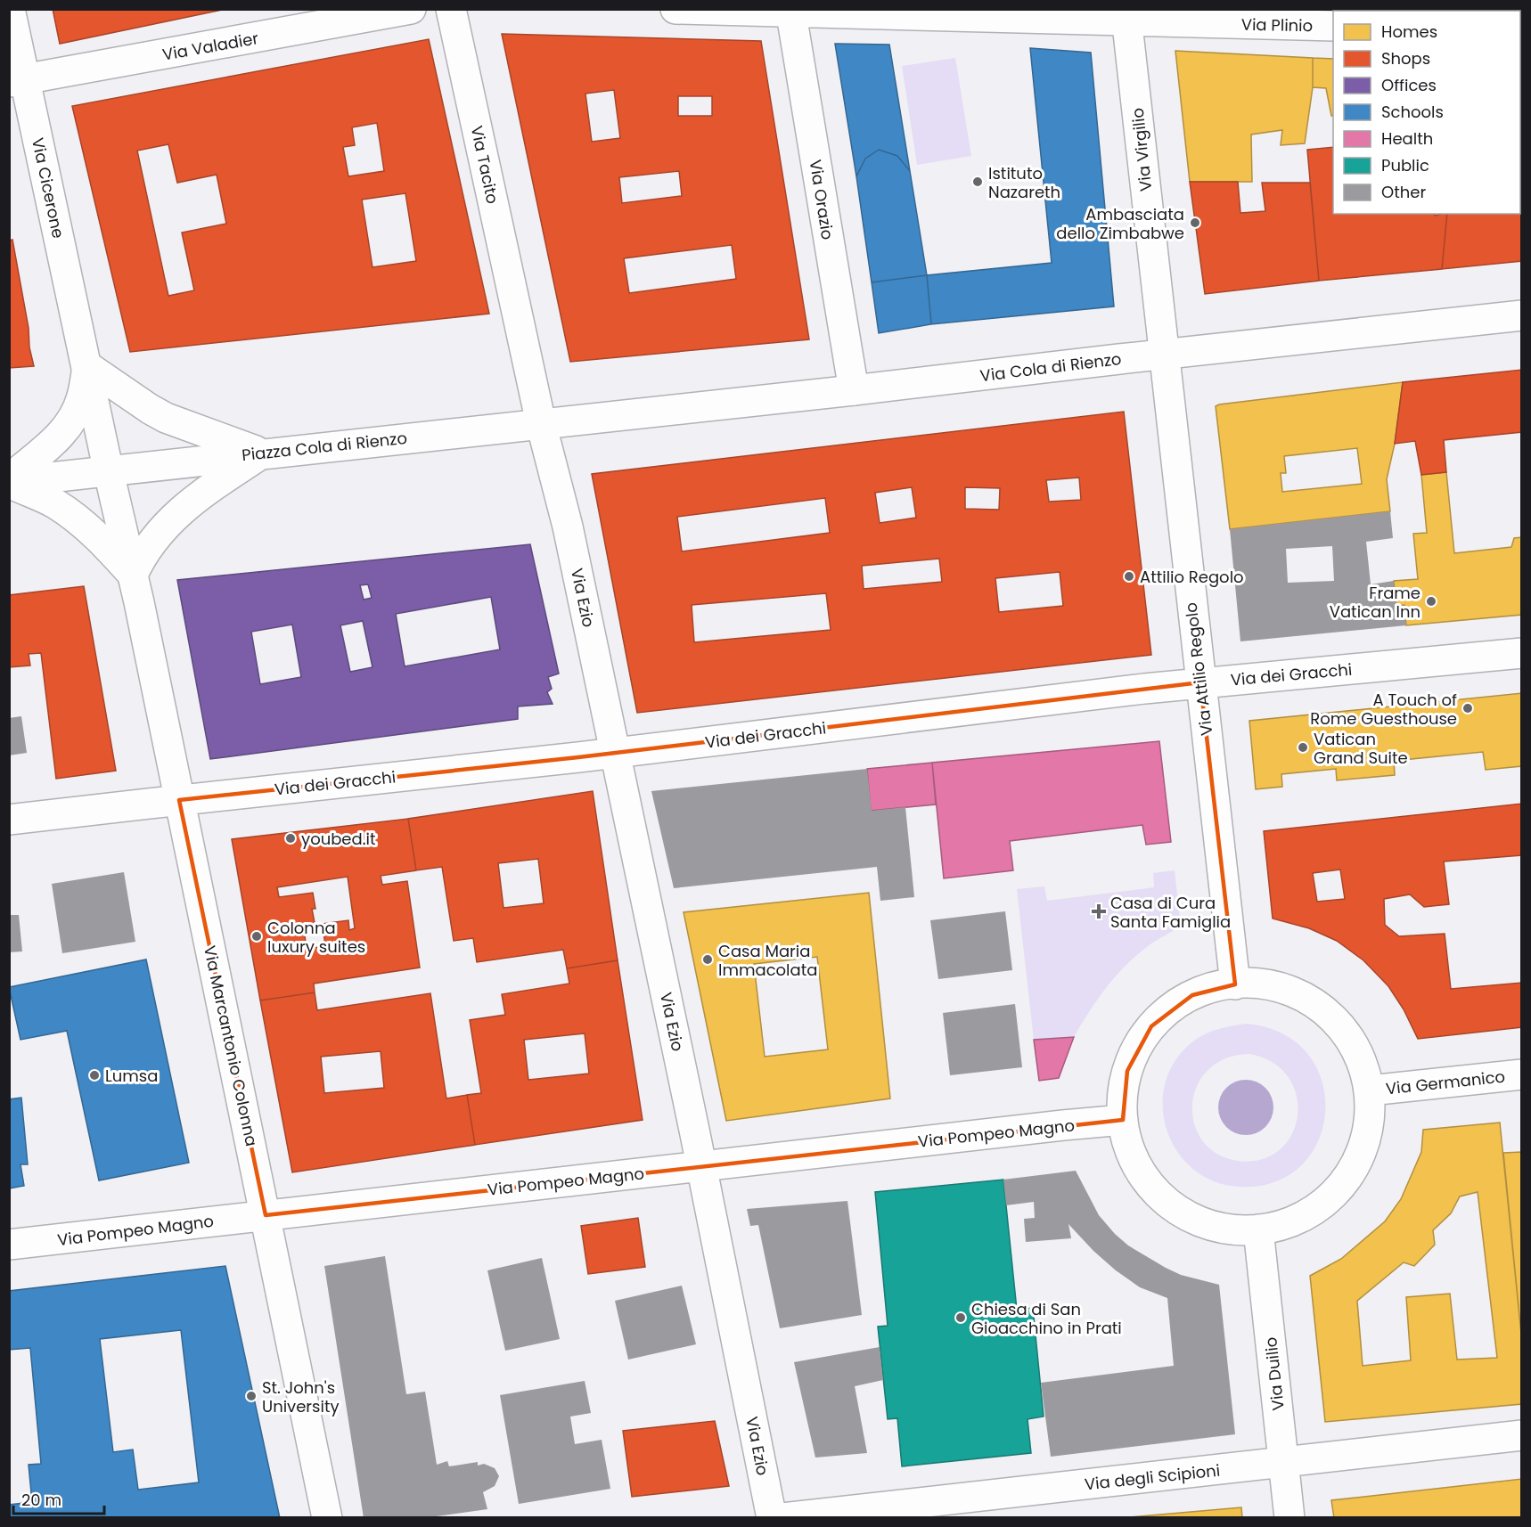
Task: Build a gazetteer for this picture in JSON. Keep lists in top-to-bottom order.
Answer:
{
  "streets": {
    "street": [
      "Via Plinio",
      "Via Valadier",
      "Via Virgilio",
      "Via Tacito",
      "Via Cicerone",
      "Via Orazio",
      "Via Cola di Rienzo",
      "Piazza Cola di Rienzo",
      "Via Ezio",
      "Via Attilio Regolo",
      "Via dei Gracchi",
      "Via Marcantonio Colonna",
      "Via Germanico",
      "Via Pompeo Magno",
      "Via Duilio",
      "Via degli Scipioni"
    ]
  },
  "crossings": [
    ["Via Plinio", "Via Virgilio"],
    ["Via Plinio", "Via Orazio"],
    ["Via Valadier", "Via Cicerone"],
    ["Via Virgilio", "Via Cola di Rienzo"],
    ["Via Virgilio", "Via Attilio Regolo"],
    ["Via Tacito", "Piazza Cola di Rienzo"],
    ["Via Tacito", "Via Ezio"],
    ["Via Orazio", "Via Cola di Rienzo"],
    ["Via Cola di Rienzo", "Piazza Cola di Rienzo"],
    ["Via Cola di Rienzo", "Via Attilio Regolo"],
    ["Piazza Cola di Rienzo", "Via Ezio"],
    ["Via Ezio", "Via dei Gracchi"],
    ["Via Ezio", "Via Pompeo Magno"],
    ["Via Attilio Regolo", "Via dei Gracchi"],
    ["Via dei Gracchi", "Via Marcantonio Colonna"],
    ["Via Marcantonio Colonna", "Via Pompeo Magno"],
    ["Via Duilio", "Via degli Scipioni"]
  ],
  "places": {
    "other": [
      "Istituto Nazareth",
      "Ambasciata dello Zimbabwe",
      "Attilio Regolo",
      "Frame Vatican Inn",
      "A Touch of Rome Guesthouse",
      "Vatican Grand Suite",
      "youbed.it",
      "Colonna luxury suites",
      "Casa Maria Immacolata",
      "Lumsa",
      "Chiesa di San Gioacchino in Prati",
      "St. John's University"
    ],
    "health": ["Casa di Cura Santa Famiglia"]
  },
  "legend": [
    "Homes",
    "Shops",
    "Offices",
    "Schools",
    "Health",
    "Public",
    "Other"
  ],
  "scale_bar": "20 m"
}
